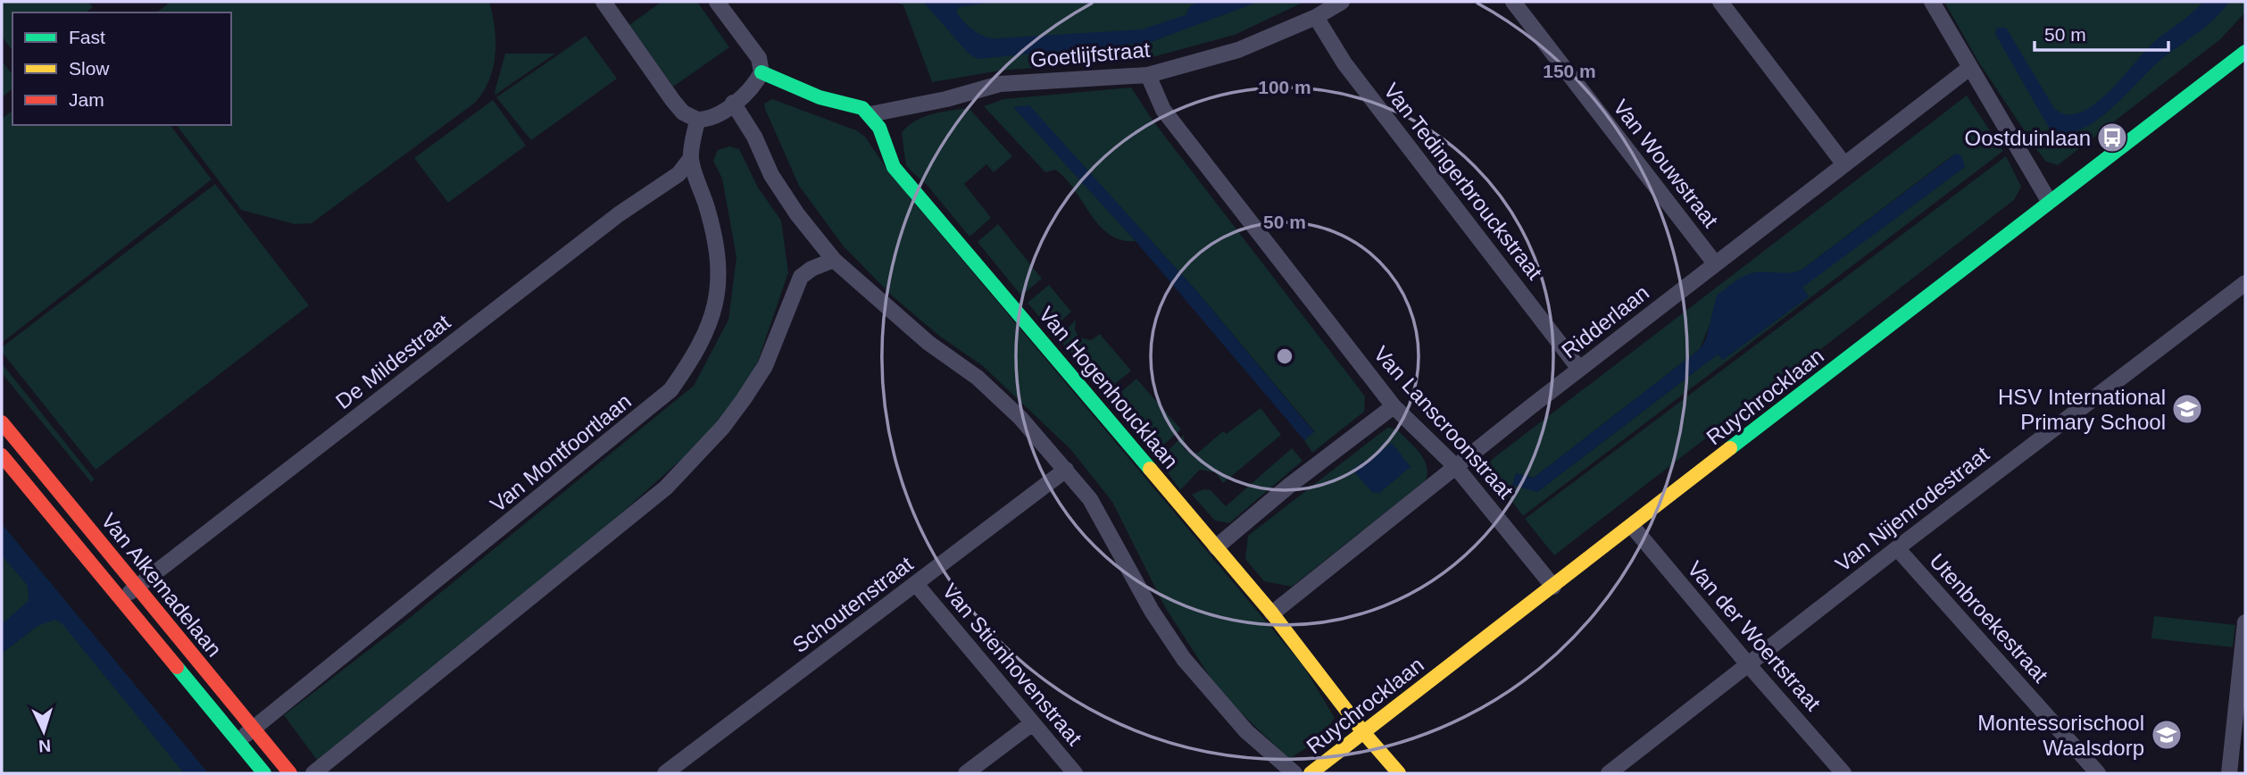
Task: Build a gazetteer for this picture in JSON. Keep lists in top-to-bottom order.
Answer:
{
  "streets": {
    "street": [
      "Goetlijfstraat",
      "Van Wouwstraat",
      "Van Tedingerbrouckstraat",
      "Ridderlaan",
      "De Mildestraat",
      "Van Hogenhoucklaan",
      "Ruychrocklaan",
      "Van Lanscroonstraat",
      "Van Montfoortlaan",
      "Van Nijenrodestraat",
      "Van Alkemadelaan",
      "Schoutenstraat",
      "Utenbroekestraat",
      "Van der Woertstraat",
      "Van Stienhovenstraat"
    ]
  },
  "crossings": [
    ["Goetlijfstraat", "Van Tedingerbrouckstraat"],
    ["Goetlijfstraat", "Van Hogenhoucklaan"],
    ["Goetlijfstraat", "Van Lanscroonstraat"],
    ["Van Wouwstraat", "Ridderlaan"],
    ["Van Tedingerbrouckstraat", "Ridderlaan"],
    ["Ridderlaan", "Van Hogenhoucklaan"],
    ["Ridderlaan", "Van Lanscroonstraat"],
    ["De Mildestraat", "Van Montfoortlaan"],
    ["De Mildestraat", "Van Alkemadelaan"],
    ["Van Hogenhoucklaan", "Ruychrocklaan"],
    ["Ruychrocklaan", "Van Lanscroonstraat"],
    ["Ruychrocklaan", "Van der Woertstraat"],
    ["Van Montfoortlaan", "Van Alkemadelaan"],
    ["Van Nijenrodestraat", "Utenbroekestraat"],
    ["Van Nijenrodestraat", "Van der Woertstraat"],
    ["Schoutenstraat", "Van Stienhovenstraat"]
  ],
  "places": {
    "bus stop": ["Oostduinlaan"],
    "school or university": ["HSV International Primary School", "Montessorischool Waalsdorp"]
  },
  "legend": ["Fast", "Slow", "Jam"],
  "scale_bar": "50 m",
  "north": "bottom",
  "rings": ["150 m", "100 m", "50 m"]
}
